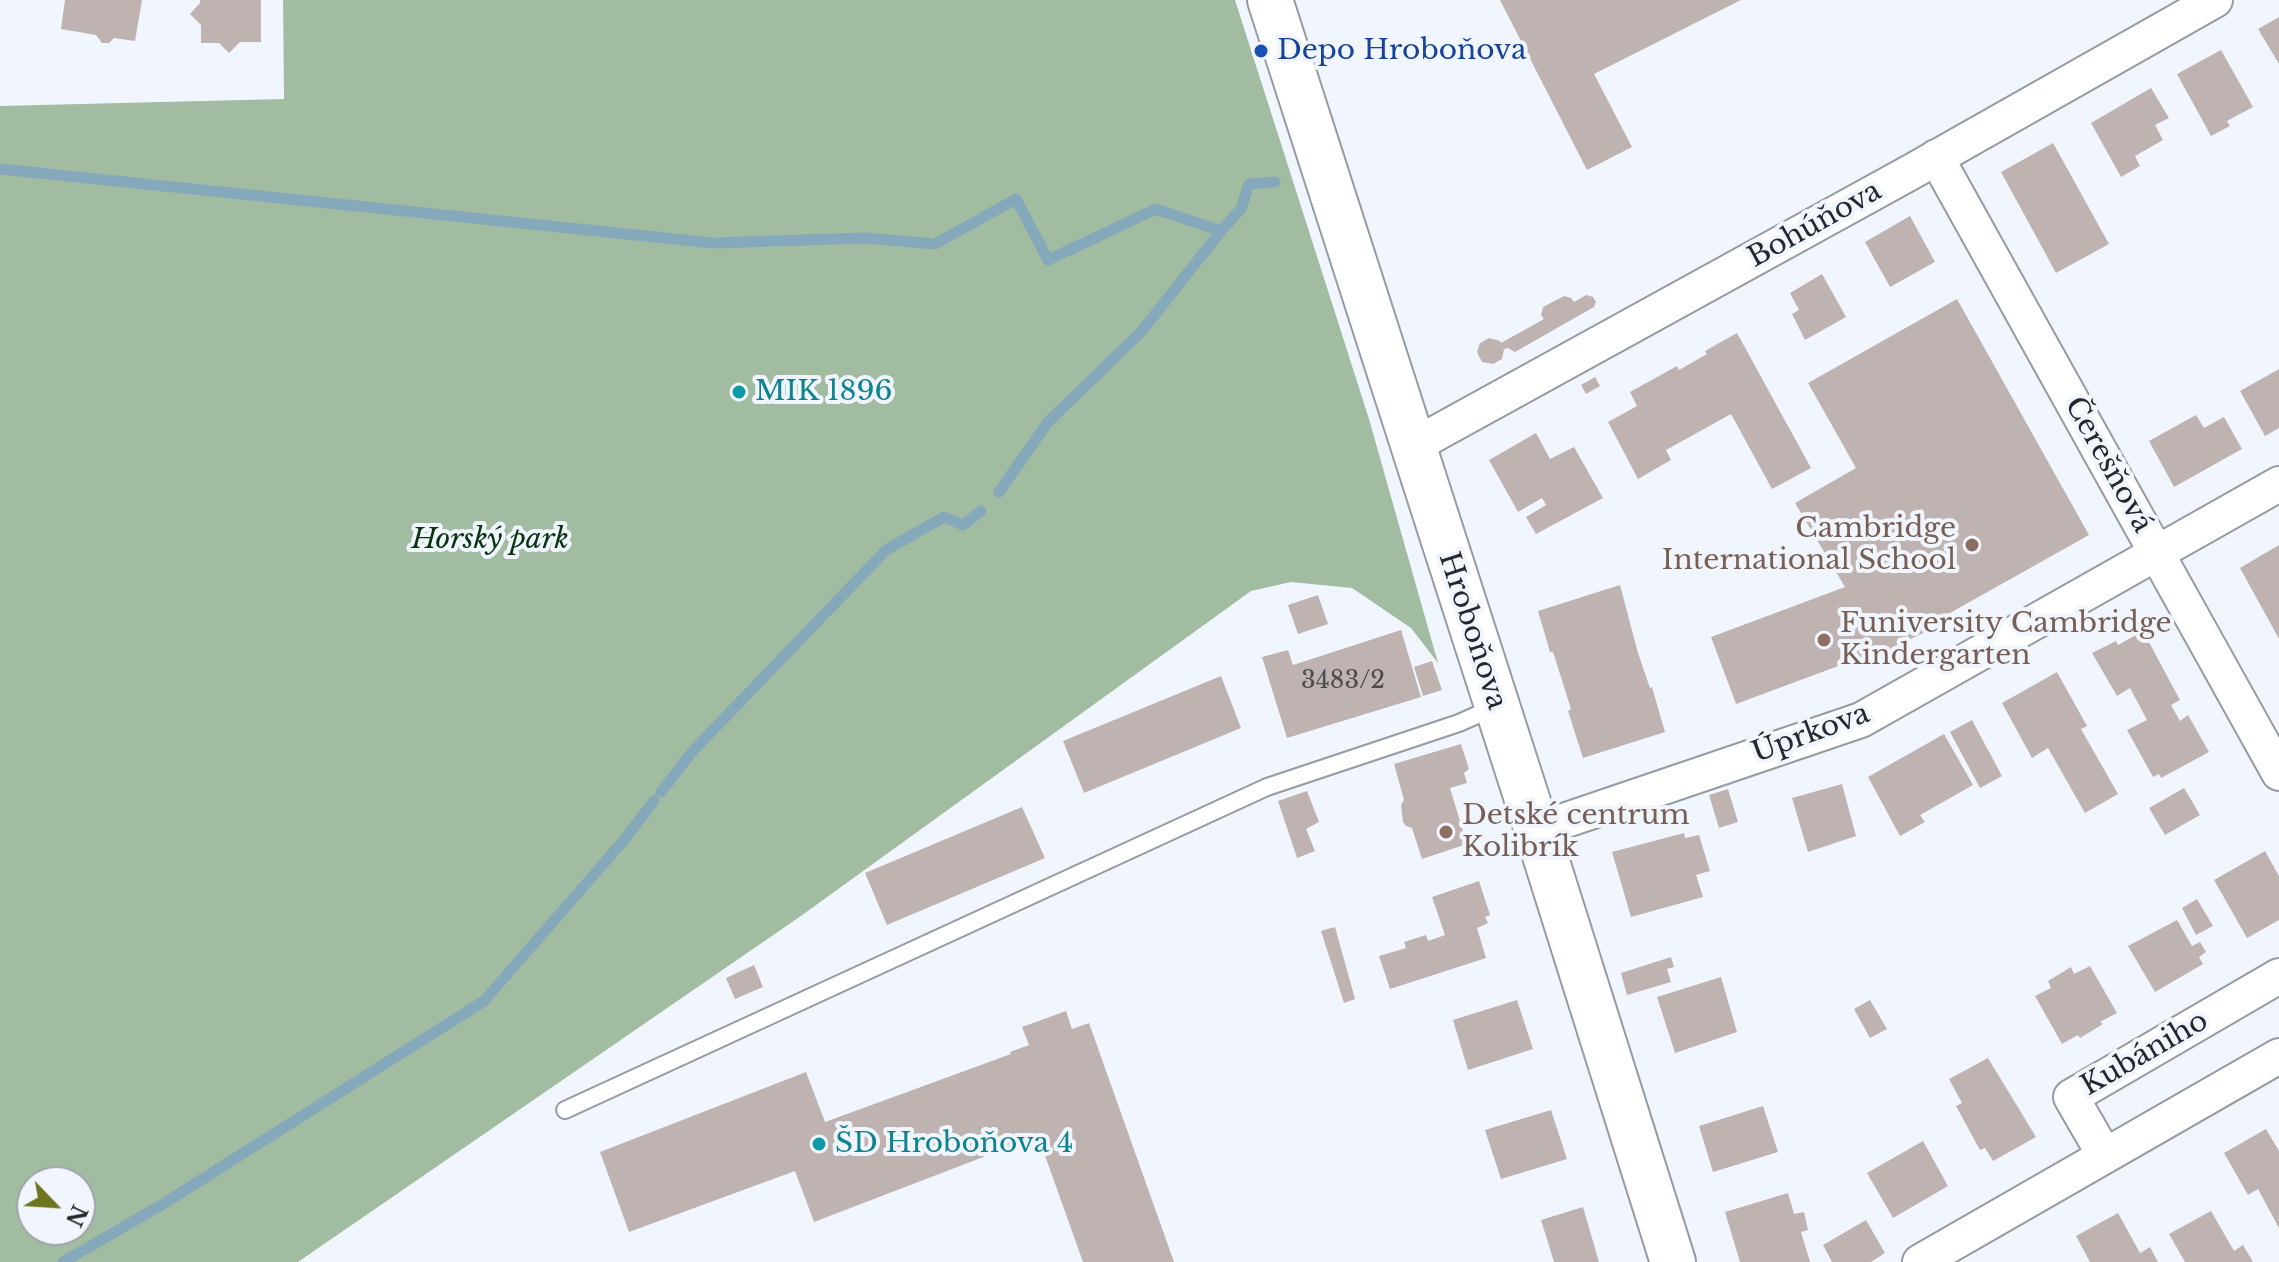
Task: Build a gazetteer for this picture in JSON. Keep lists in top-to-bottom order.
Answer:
{
  "streets": {
    "street": [
      "Bohúňova",
      "Čerešňová",
      "Hroboňova",
      "Úprkova",
      "Kubániho"
    ]
  },
  "crossings": [
    ["Bohúňova", "Čerešňová"],
    ["Bohúňova", "Hroboňova"],
    ["Čerešňová", "Úprkova"],
    ["Hroboňova", "Úprkova"]
  ],
  "parks": ["Horský park"],
  "places": [
    "Depo Hroboňova",
    "MIK 1896",
    "Cambridge International School",
    "Funiversity Cambridge Kindergarten",
    "Detské centrum Kolibrík",
    "ŠD Hroboňova 4"
  ],
  "house_numbers": ["3483/2"],
  "north": "bottom right"
}
